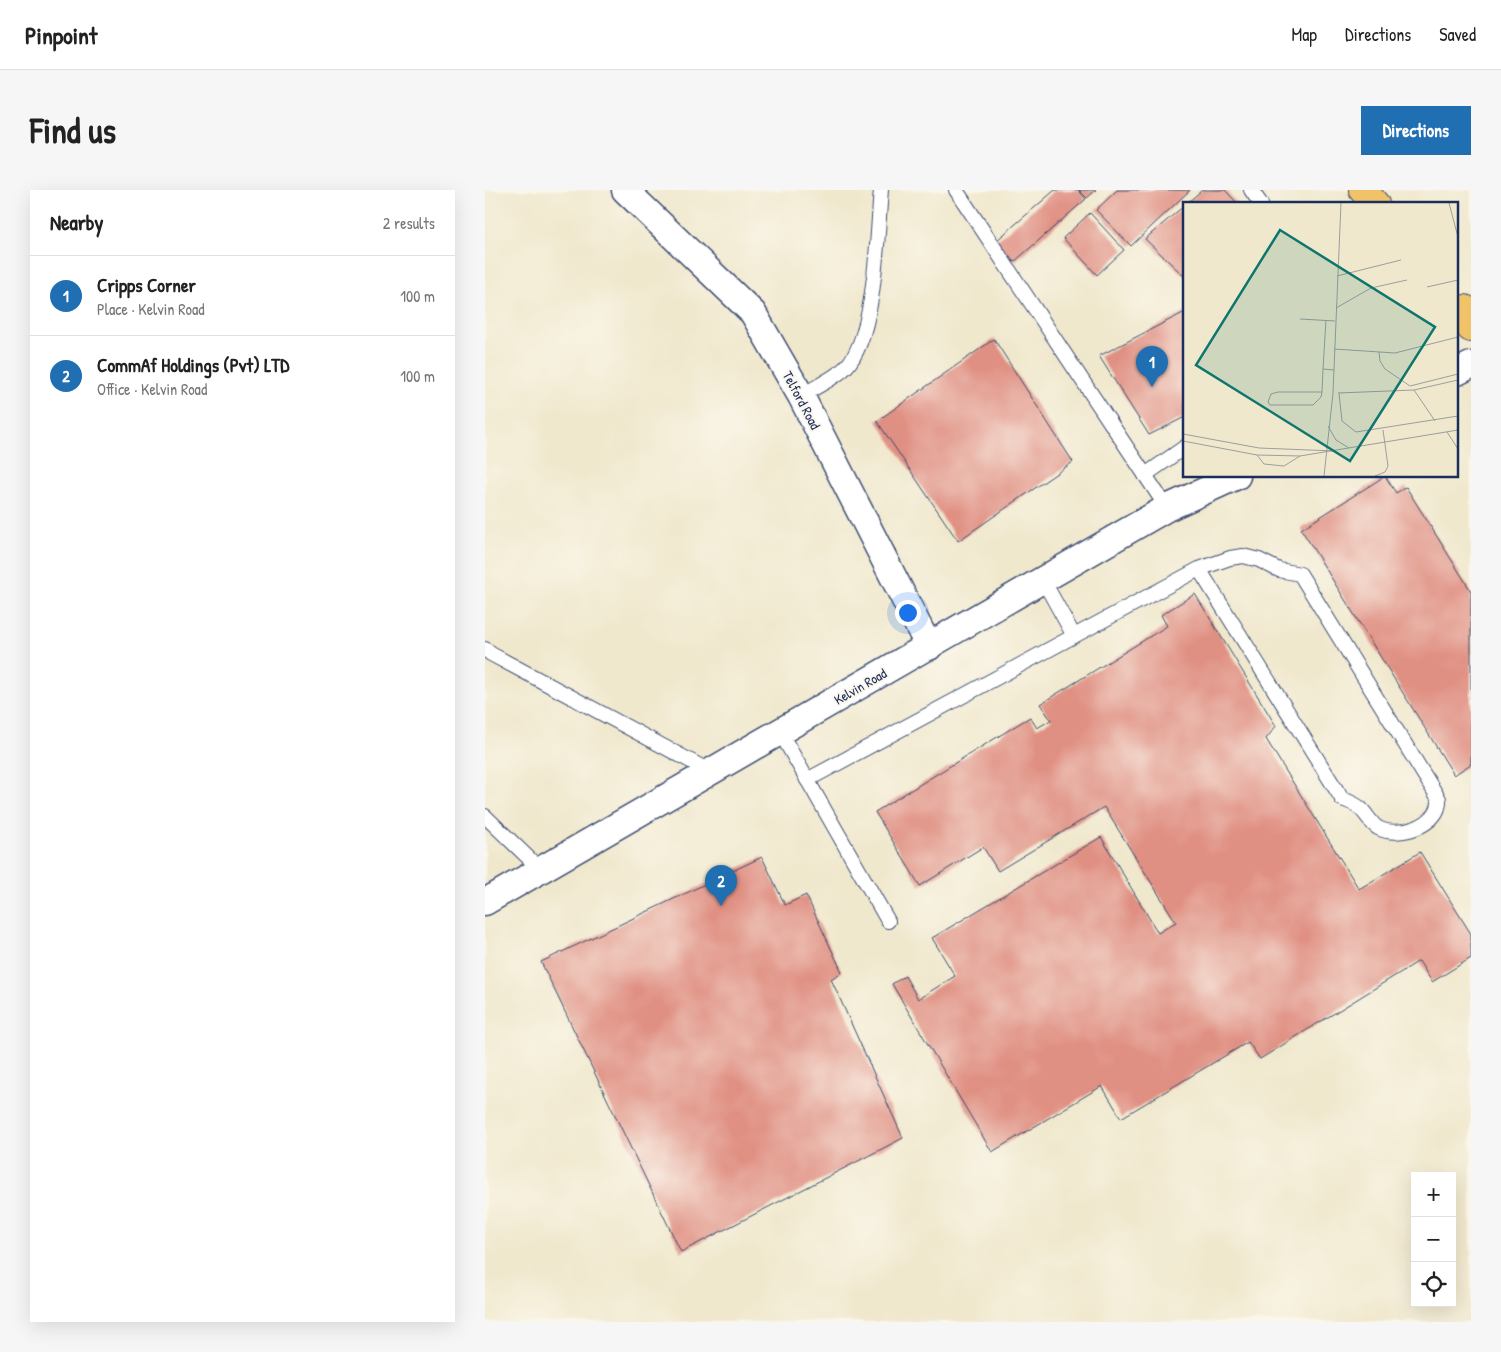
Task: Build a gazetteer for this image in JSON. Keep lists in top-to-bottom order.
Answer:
{
  "streets": {
    "street": ["Telford Road", "Kelvin Road"]
  },
  "crossings": [
    ["Telford Road", "Kelvin Road"]
  ],
  "page": {
    "header": "Pinpoint",
    "nav": ["Map", "Directions", "Saved"],
    "buttons": "Directions",
    "title": "Find us",
    "heading": ["Nearby", "2 results"],
    "list": [
      {
        "mark": "1",
        "name": "Cripps Corner",
        "note": "Place · Kelvin Road",
        "value": "100 m"
      },
      {
        "mark": "2",
        "name": "CommAf Holdings (Pvt) LTD",
        "note": "Office · Kelvin Road",
        "value": "100 m"
      }
    ],
    "pins": ["1", "2"],
    "map_buttons": ["+", "−"]
  }
}
